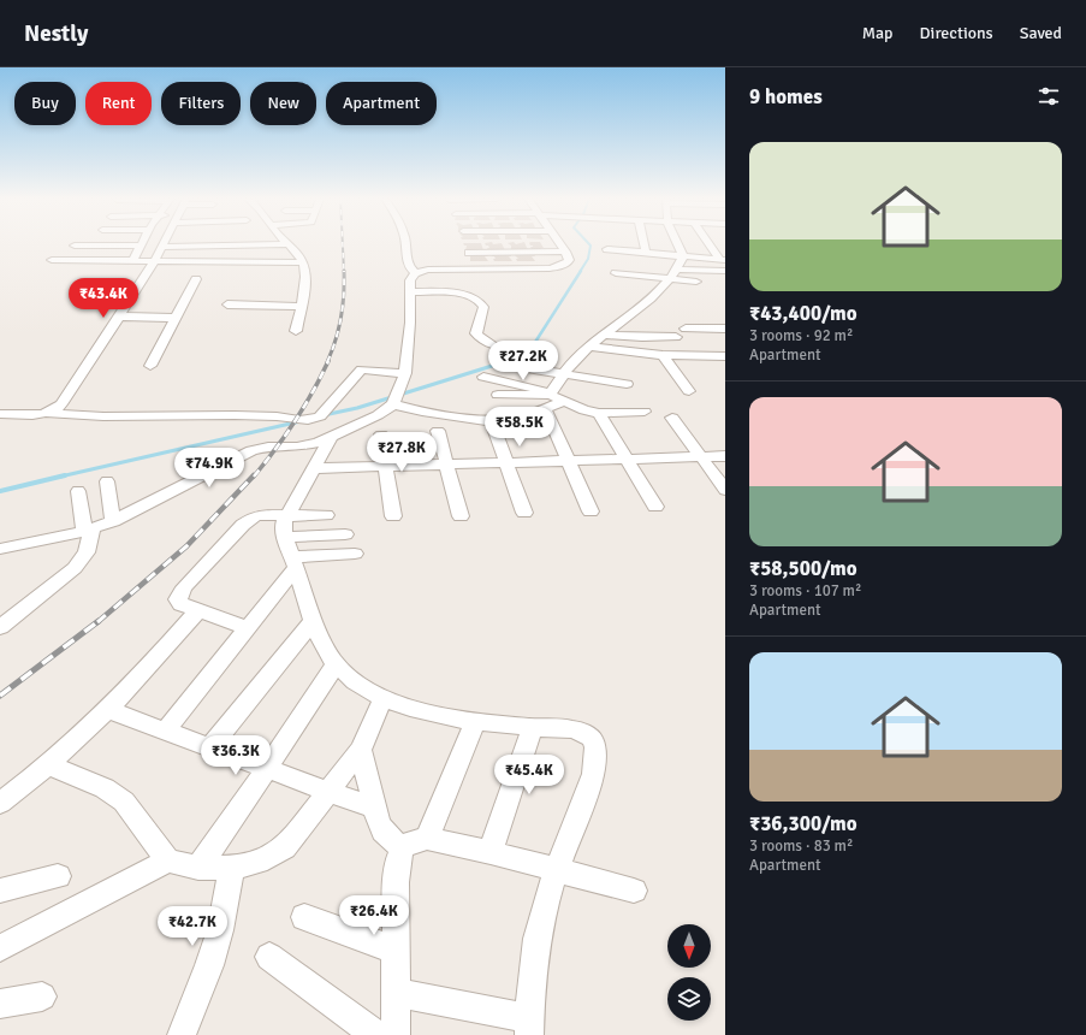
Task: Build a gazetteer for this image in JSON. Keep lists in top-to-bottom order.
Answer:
{
  "north": "bottom",
  "page": {
    "header": "Nestly",
    "nav": ["Map", "Directions", "Saved"],
    "heading": "9 homes",
    "chip": [
      "Buy",
      "Rent",
      "Filters",
      "New",
      "Apartment"
    ],
    "list": [
      {
        "name": "₹43,400/mo",
        "note": "3 rooms · 92 m² · Apartment"
      },
      {
        "name": "₹58,500/mo",
        "note": "3 rooms · 107 m² · Apartment"
      },
      {
        "name": "₹36,300/mo",
        "note": "3 rooms · 83 m² · Apartment"
      }
    ],
    "price": [
      "₹43.4K",
      "₹27.2K",
      "₹58.5K",
      "₹27.8K",
      "₹74.9K",
      "₹36.3K",
      "₹45.4K",
      "₹26.4K",
      "₹42.7K"
    ]
  }
}
